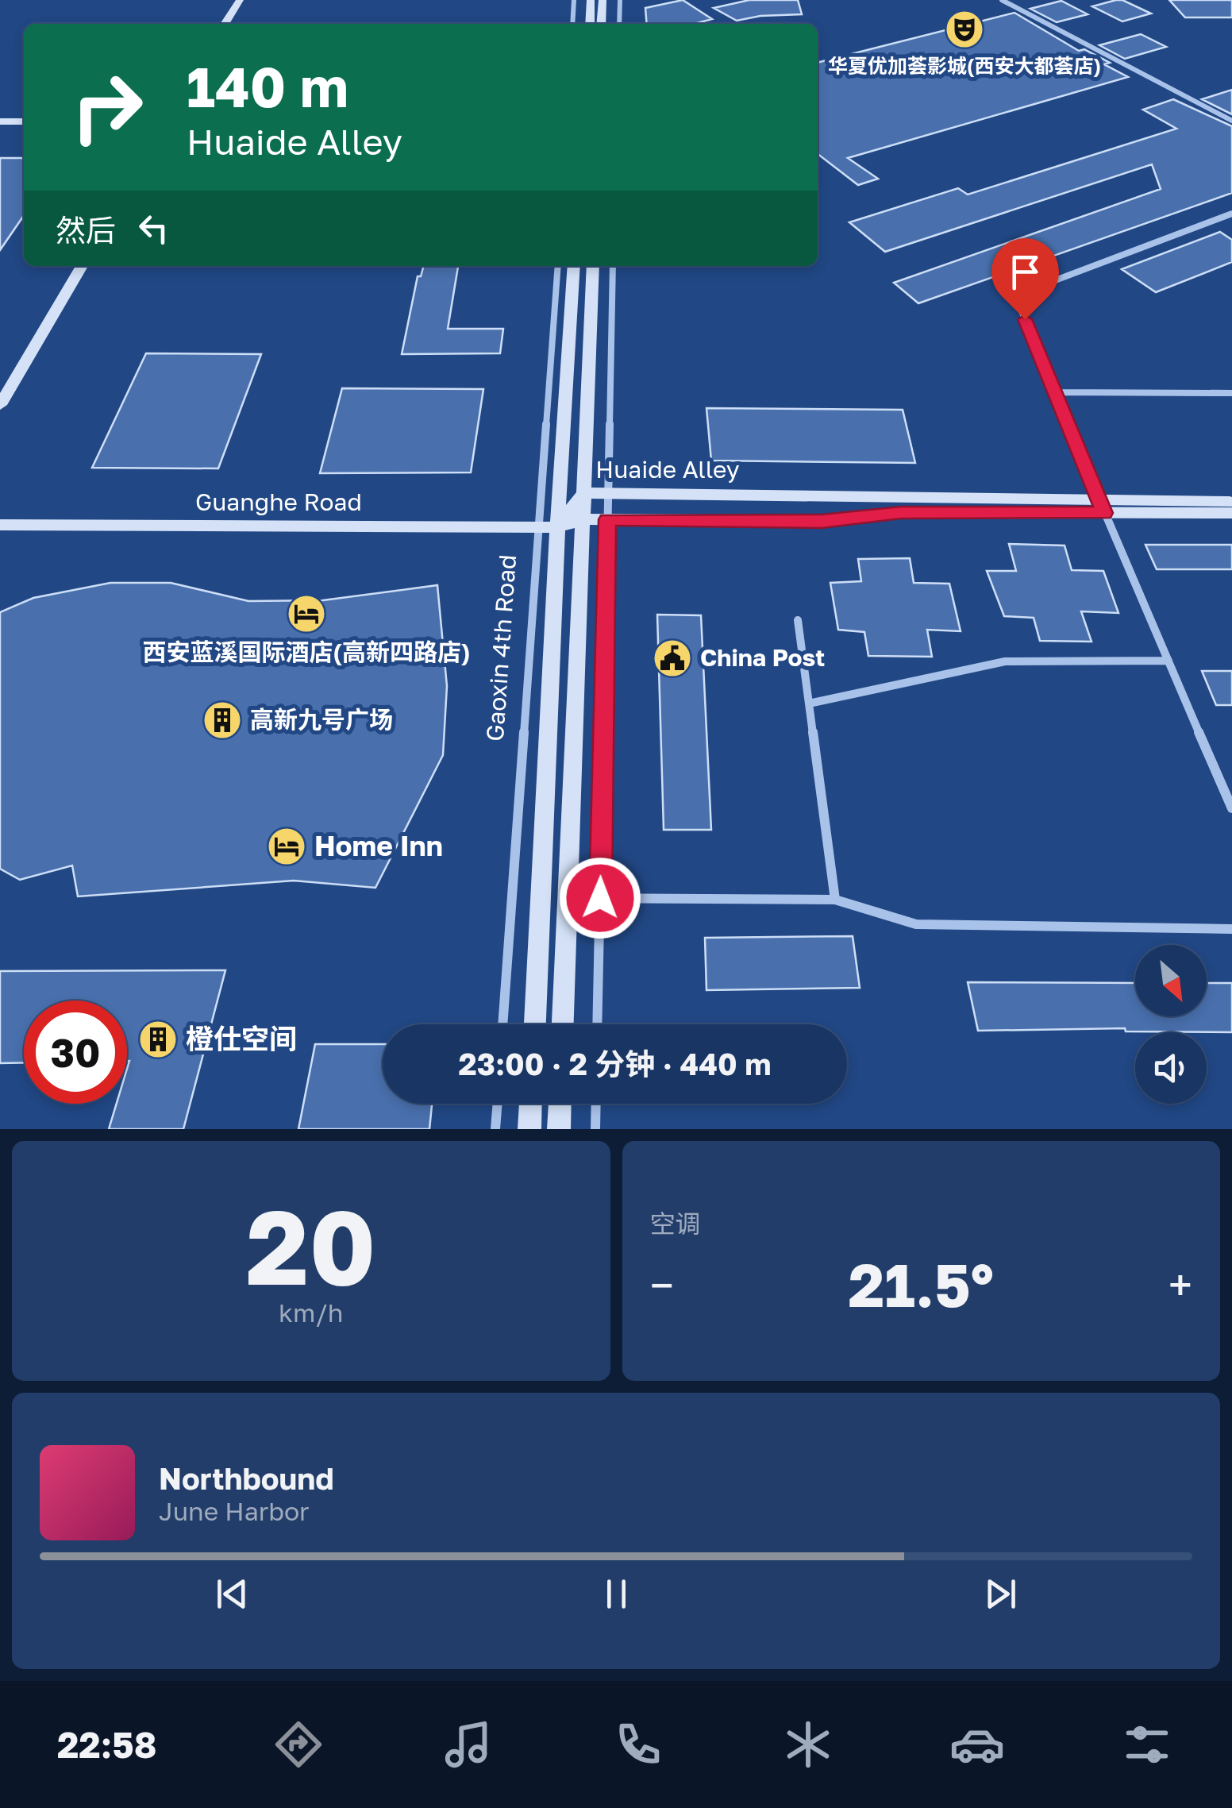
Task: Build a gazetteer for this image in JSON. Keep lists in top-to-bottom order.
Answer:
{
  "streets": {
    "street": ["Huaide Alley", "Guanghe Road", "Gaoxin 4th Road"]
  },
  "crossings": [
    ["Huaide Alley", "Guanghe Road"],
    ["Huaide Alley", "Gaoxin 4th Road"],
    ["Guanghe Road", "Gaoxin 4th Road"]
  ],
  "places": {
    "theatre": ["华夏优加荟影城(西安大都荟店)"],
    "hotel": ["西安蓝溪国际酒店(高新四路店)", "Home Inn"],
    "public building": ["China Post"],
    "building": ["高新九号广场", "橙仕空间"]
  },
  "north": "bottom right",
  "page": {
    "turn": ["140 m", "Huaide Alley"],
    "then": "然后",
    "limit": "30",
    "trip": "23:00 · 2 分钟 · 440 m",
    "tile": [
      ["20", "km/h"],
      "空调"
    ],
    "heat": ["−", "21.5°", "+"],
    "song": ["Northbound", "June Harbor"],
    "tabs": "22:58"
  }
}
